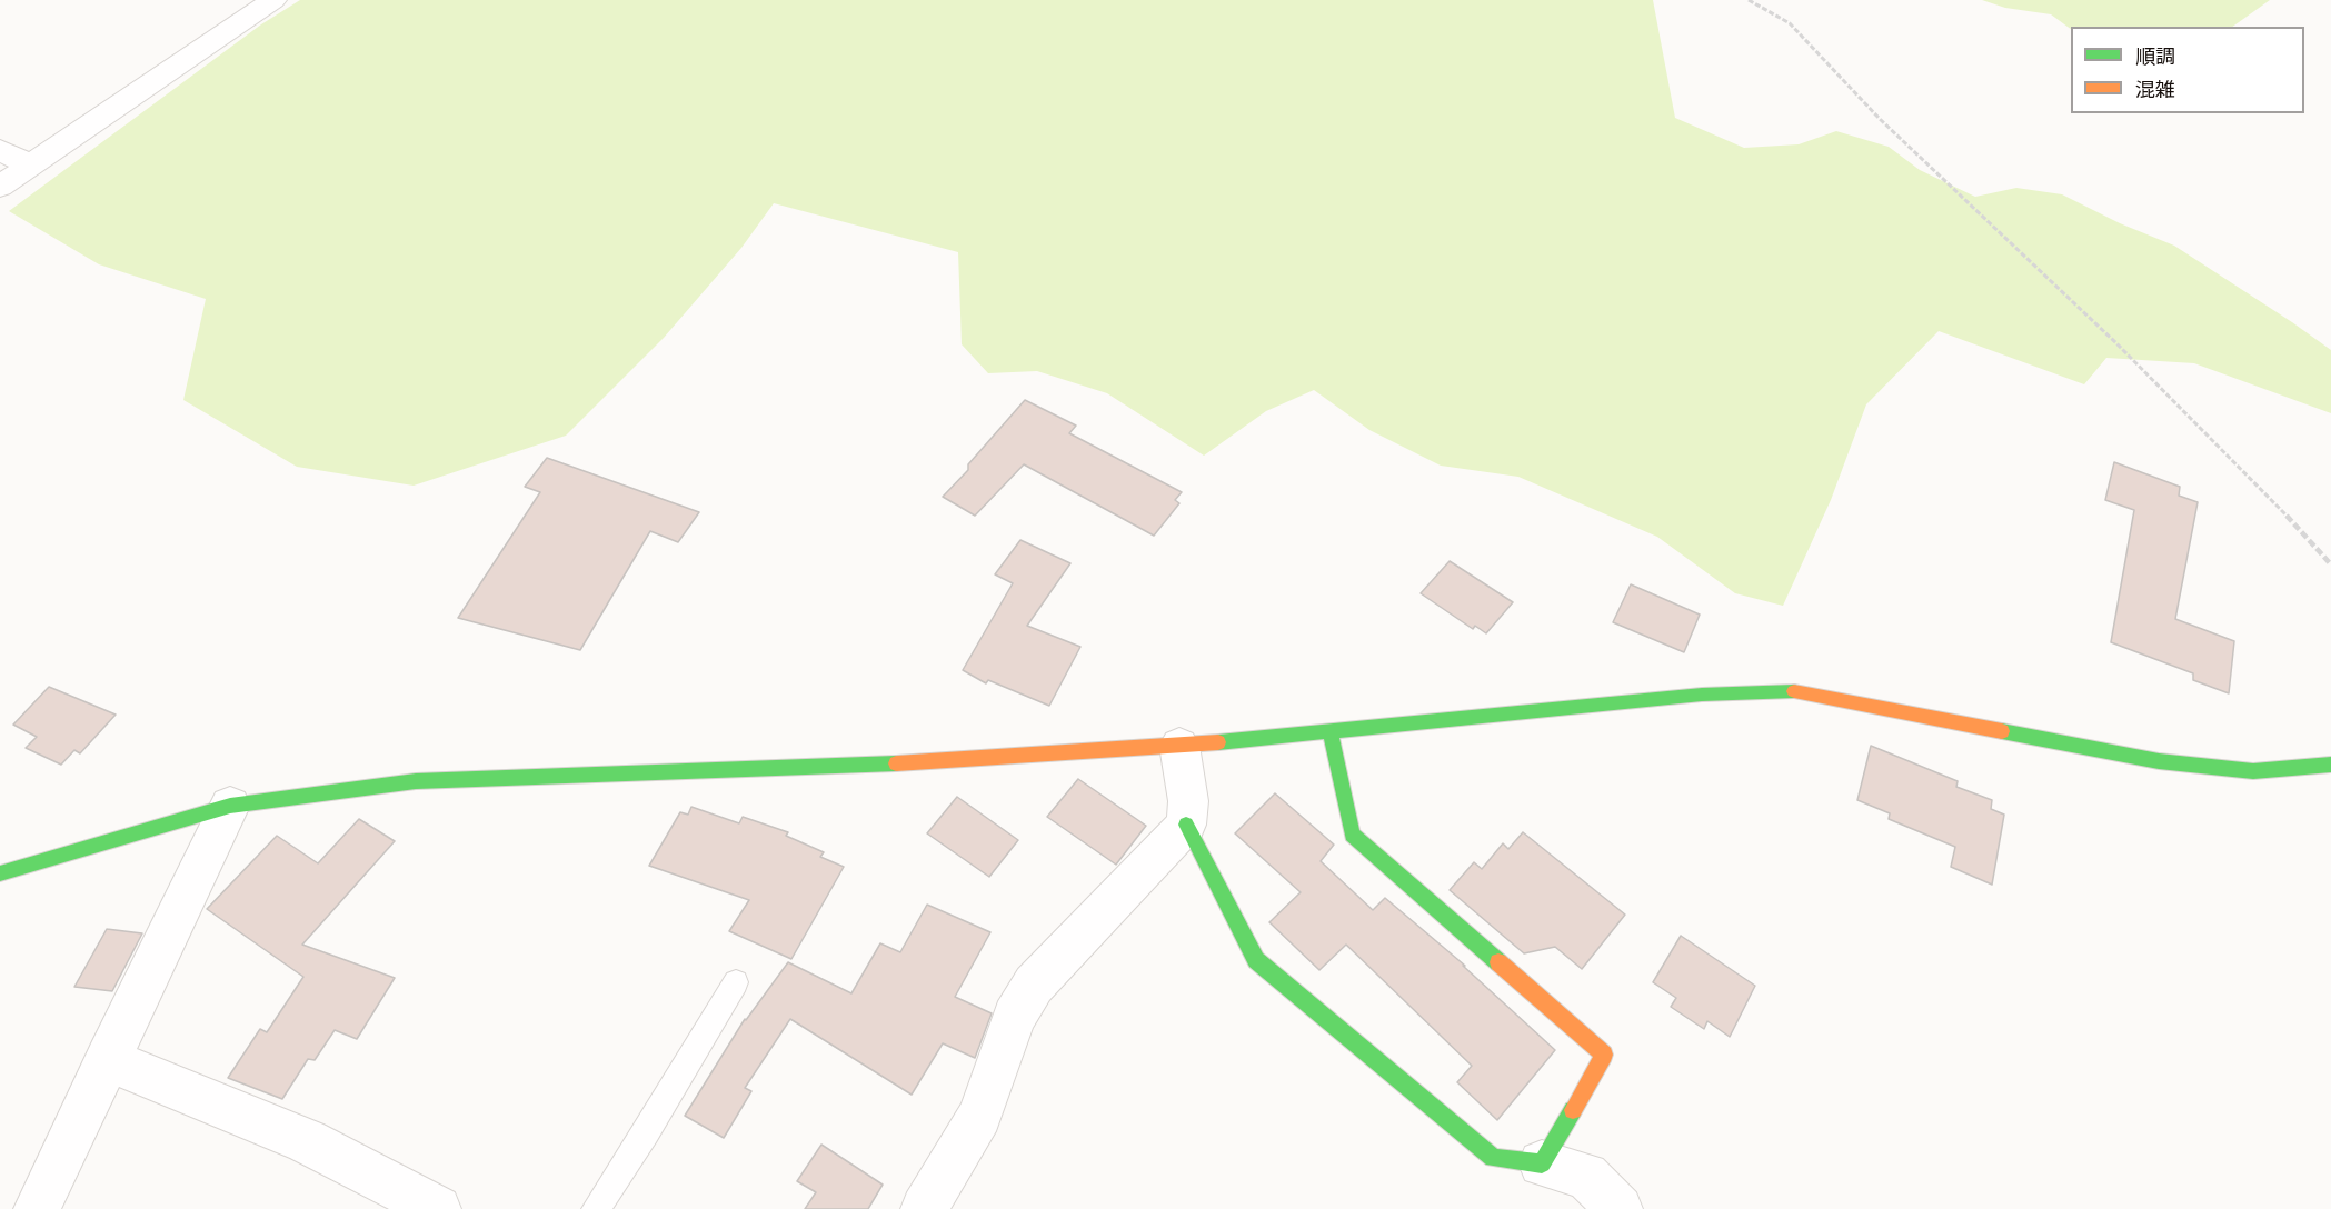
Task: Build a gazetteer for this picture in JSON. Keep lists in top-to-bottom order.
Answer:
{
  "legend": ["順調", "混雑"]
}
